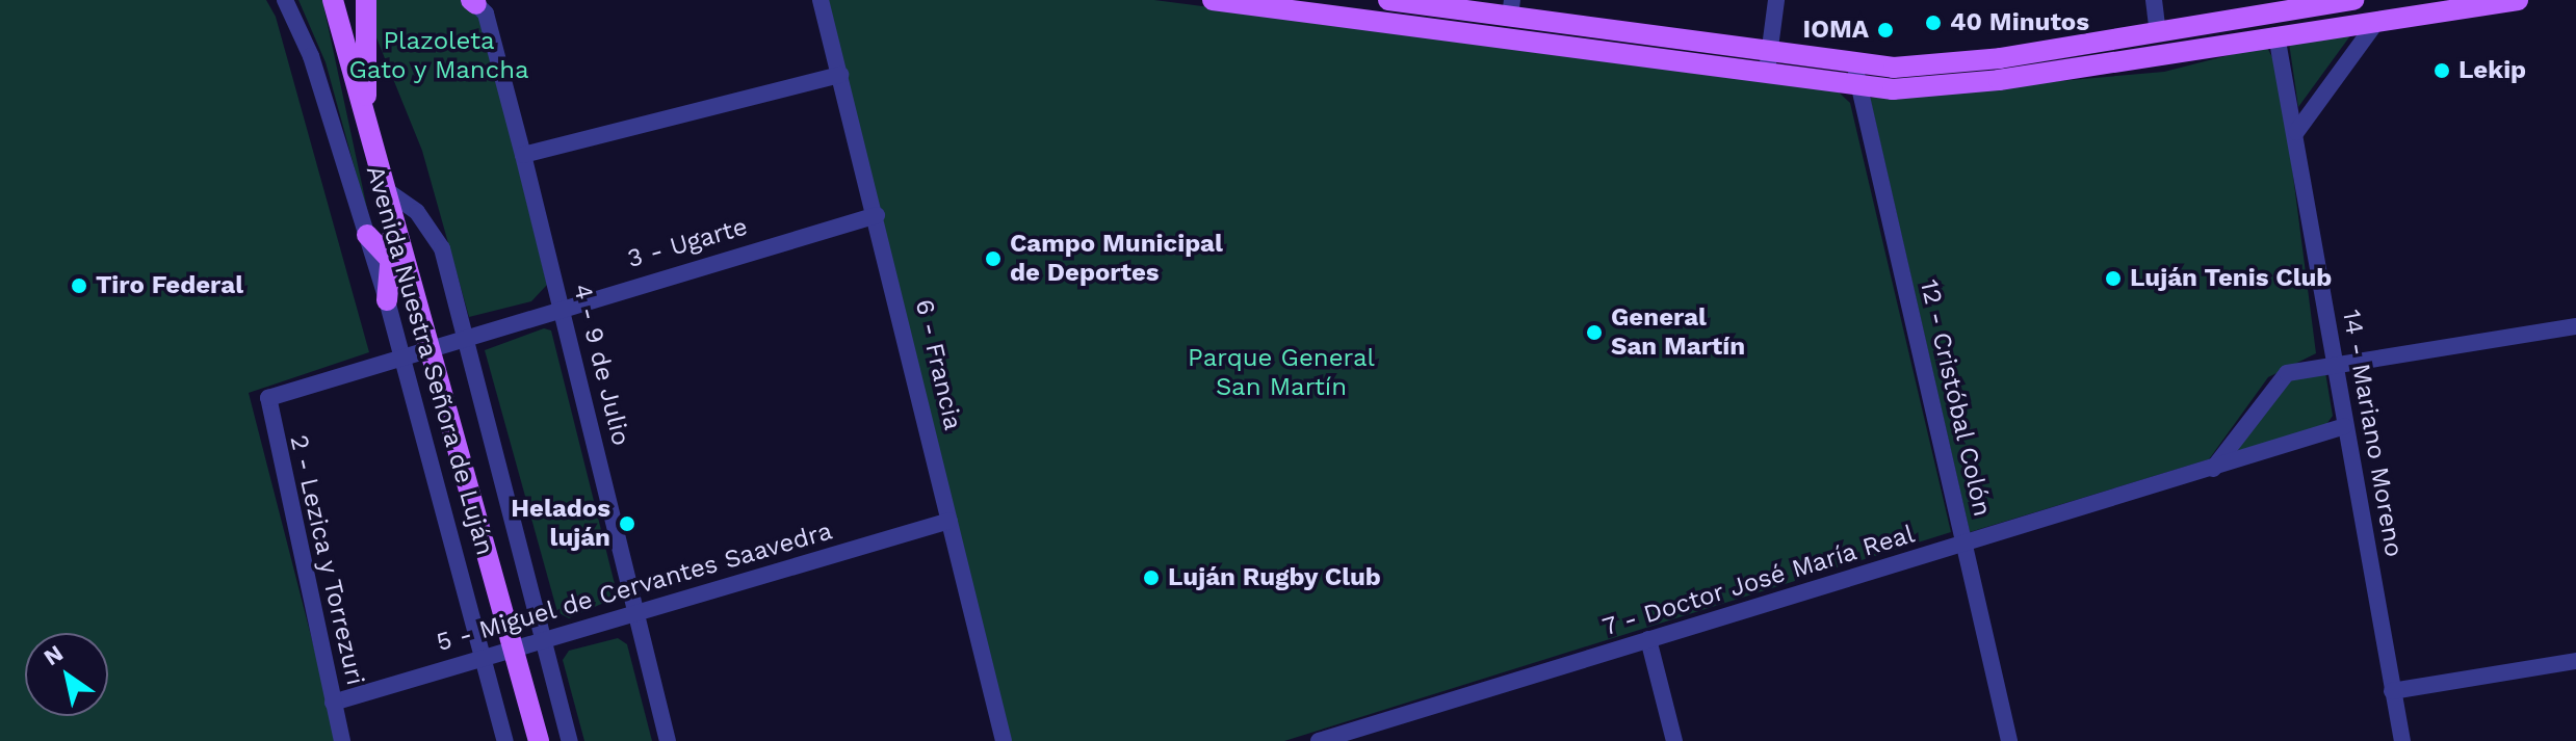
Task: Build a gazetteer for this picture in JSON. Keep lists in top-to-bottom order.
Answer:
{
  "streets": {
    "main road": ["Avenida Nuestra Señora de Luján"],
    "street": [
      "3 - Ugarte",
      "4 - 9 de Julio",
      "6 - Francia",
      "12 - Cristóbal Colón",
      "14 - Mariano Moreno",
      "2 - Lezica y Torrezuri",
      "7 - Doctor José María Real",
      "5 - Miguel de Cervantes Saavedra"
    ]
  },
  "crossings": [
    ["3 - Ugarte", "Avenida Nuestra Señora de Luján"],
    ["3 - Ugarte", "4 - 9 de Julio"],
    ["3 - Ugarte", "6 - Francia"],
    ["3 - Ugarte", "2 - Lezica y Torrezuri"],
    ["Avenida Nuestra Señora de Luján", "5 - Miguel de Cervantes Saavedra"],
    ["4 - 9 de Julio", "5 - Miguel de Cervantes Saavedra"],
    ["6 - Francia", "5 - Miguel de Cervantes Saavedra"],
    ["12 - Cristóbal Colón", "7 - Doctor José María Real"],
    ["14 - Mariano Moreno", "7 - Doctor José María Real"],
    ["2 - Lezica y Torrezuri", "5 - Miguel de Cervantes Saavedra"]
  ],
  "parks": ["Plazoleta Gato y Mancha", "Parque General San Martín"],
  "places": [
    "40 Minutos",
    "IOMA",
    "Lekip",
    "Campo Municipal de Deportes",
    "Luján Tenis Club",
    "Tiro Federal",
    "General San Martín",
    "Helados luján",
    "Luján Rugby Club"
  ],
  "north": "top left"
}
